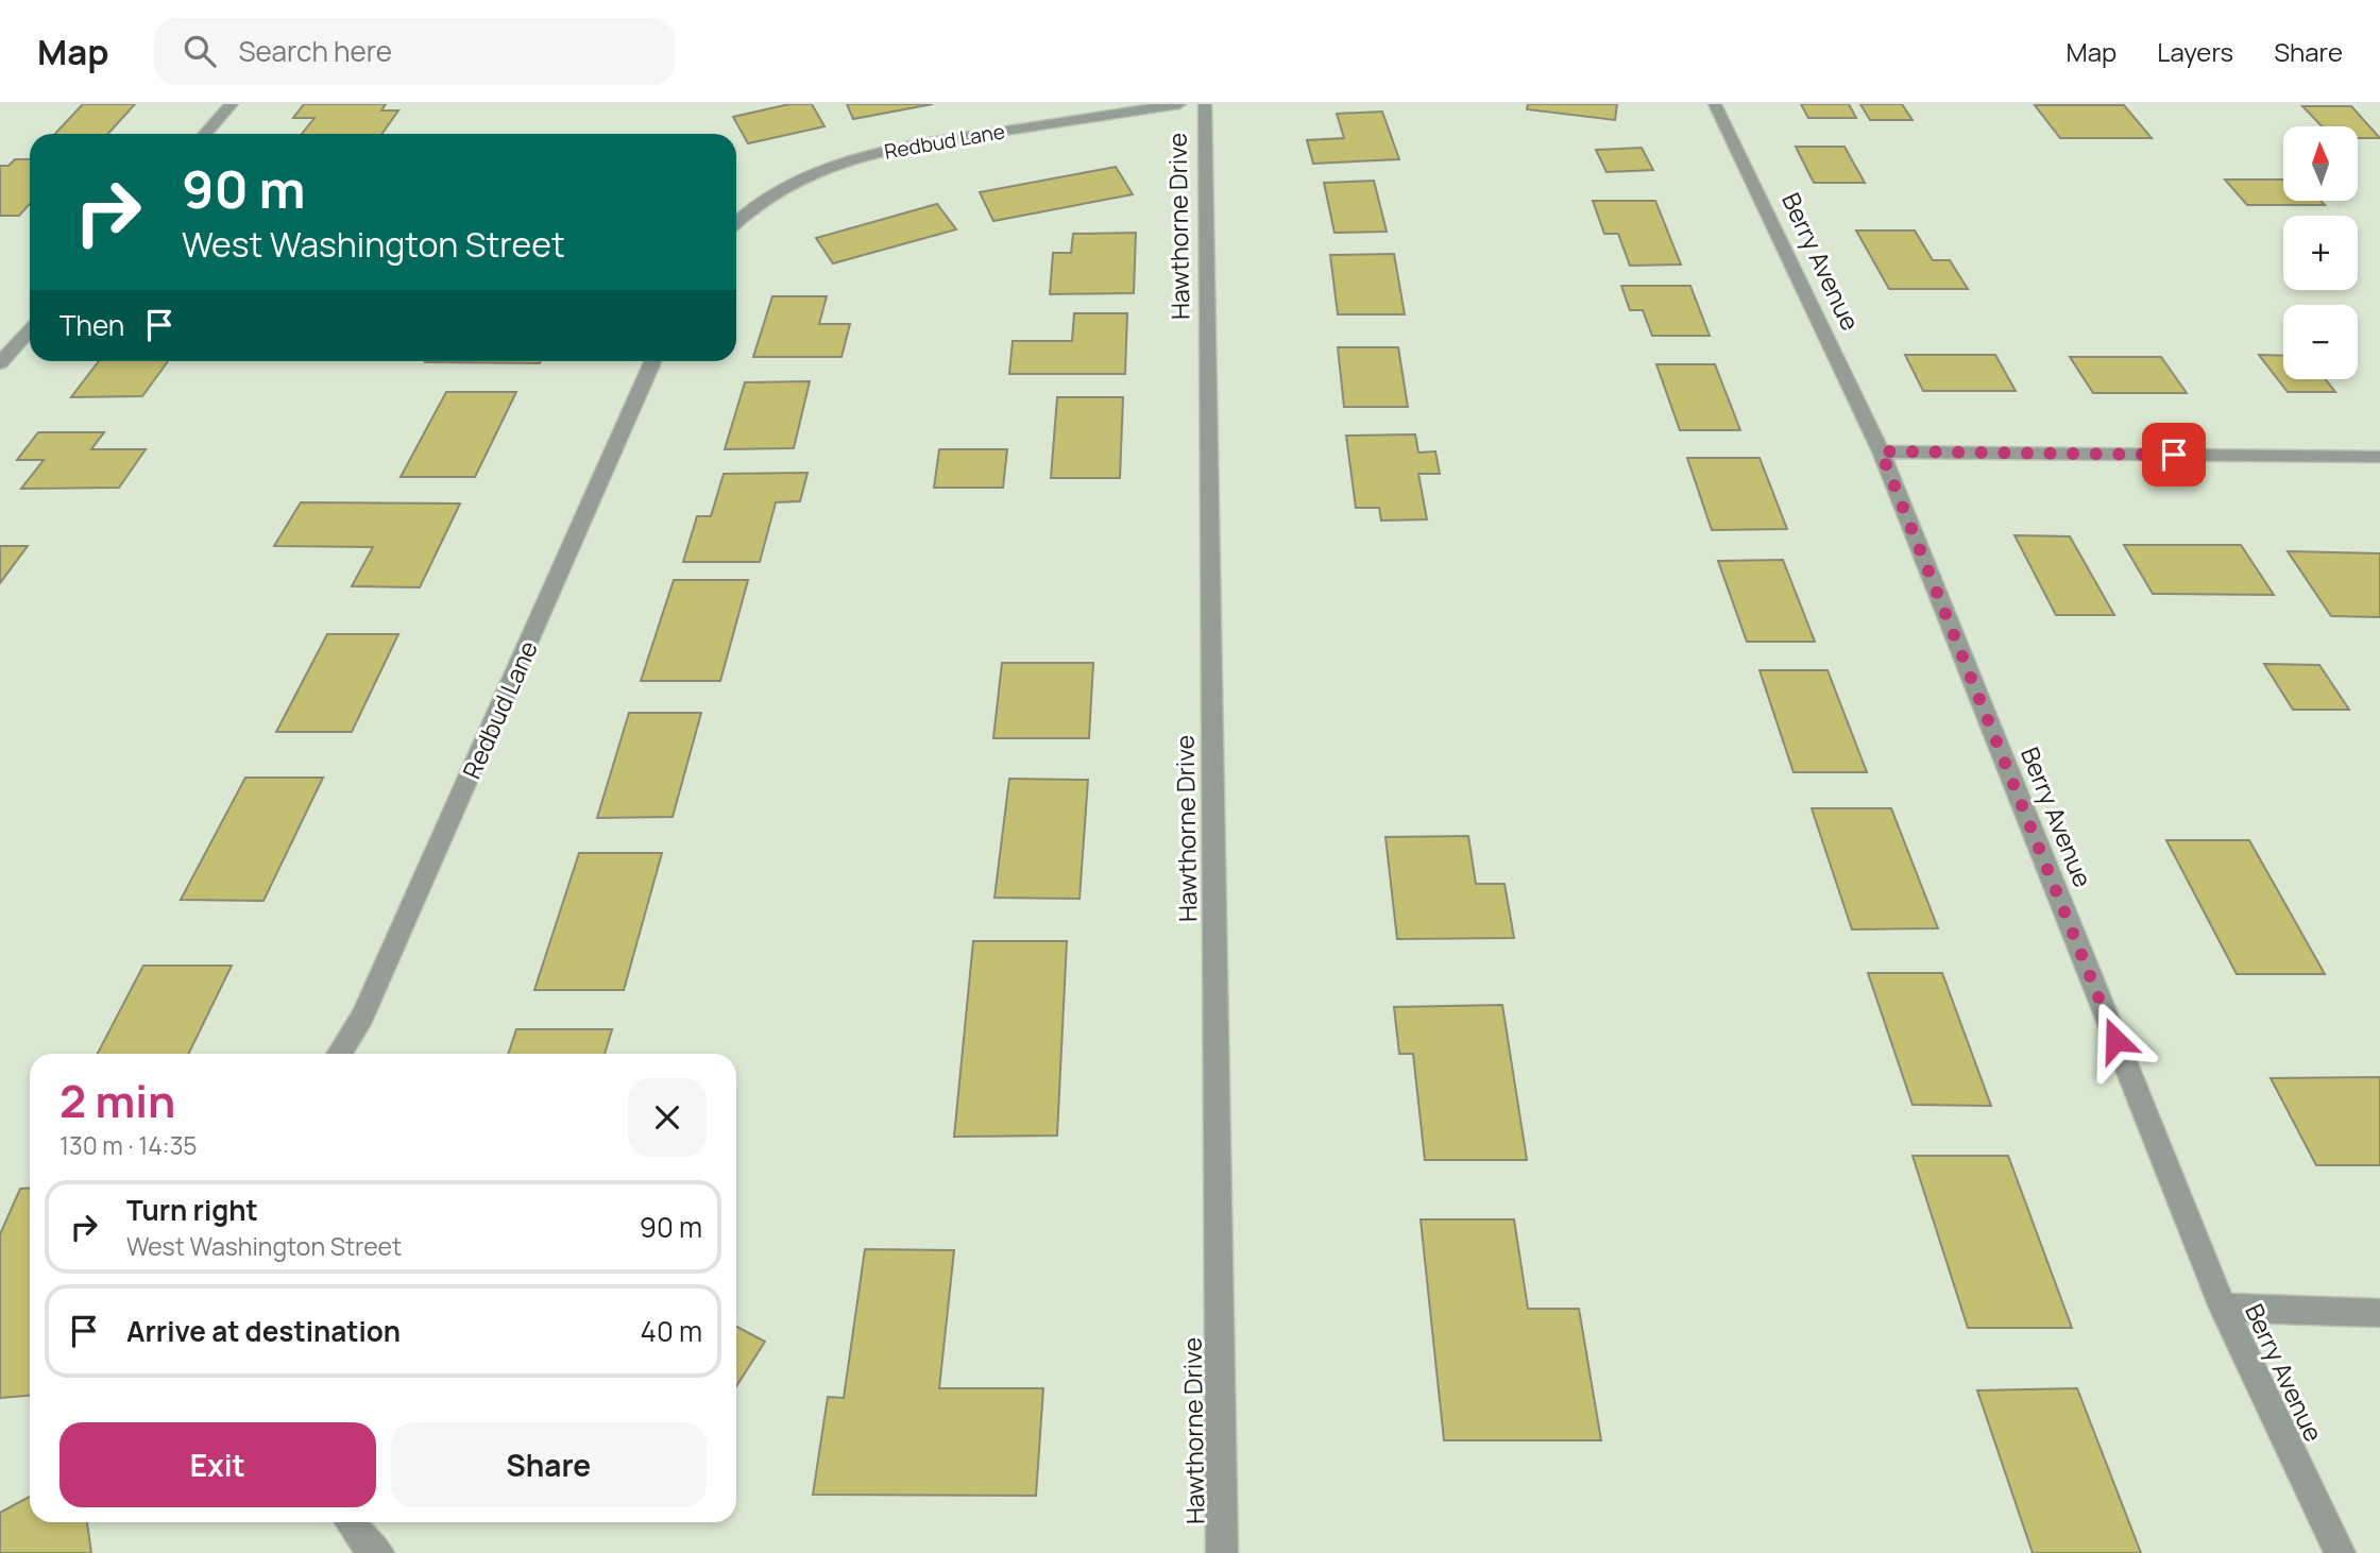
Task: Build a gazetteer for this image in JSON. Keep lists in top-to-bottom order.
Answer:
{
  "streets": {
    "street": ["Redbud Lane", "Hawthorne Drive", "Berry Avenue"]
  },
  "north": "top",
  "page": {
    "header": "Map",
    "search": "Search here",
    "nav": ["Map", "Layers", "Share"],
    "map_buttons": ["+", "−"],
    "turn": ["90 m", "West Washington Street"],
    "then": "Then",
    "heading": ["2 min", "130 m · 14:35"],
    "list": [
      {
        "name": "Turn right",
        "note": "West Washington Street",
        "value": "90 m"
      },
      {
        "name": "Arrive at destination",
        "value": "40 m"
      }
    ],
    "buttons": ["Exit", "Share"]
  }
}
